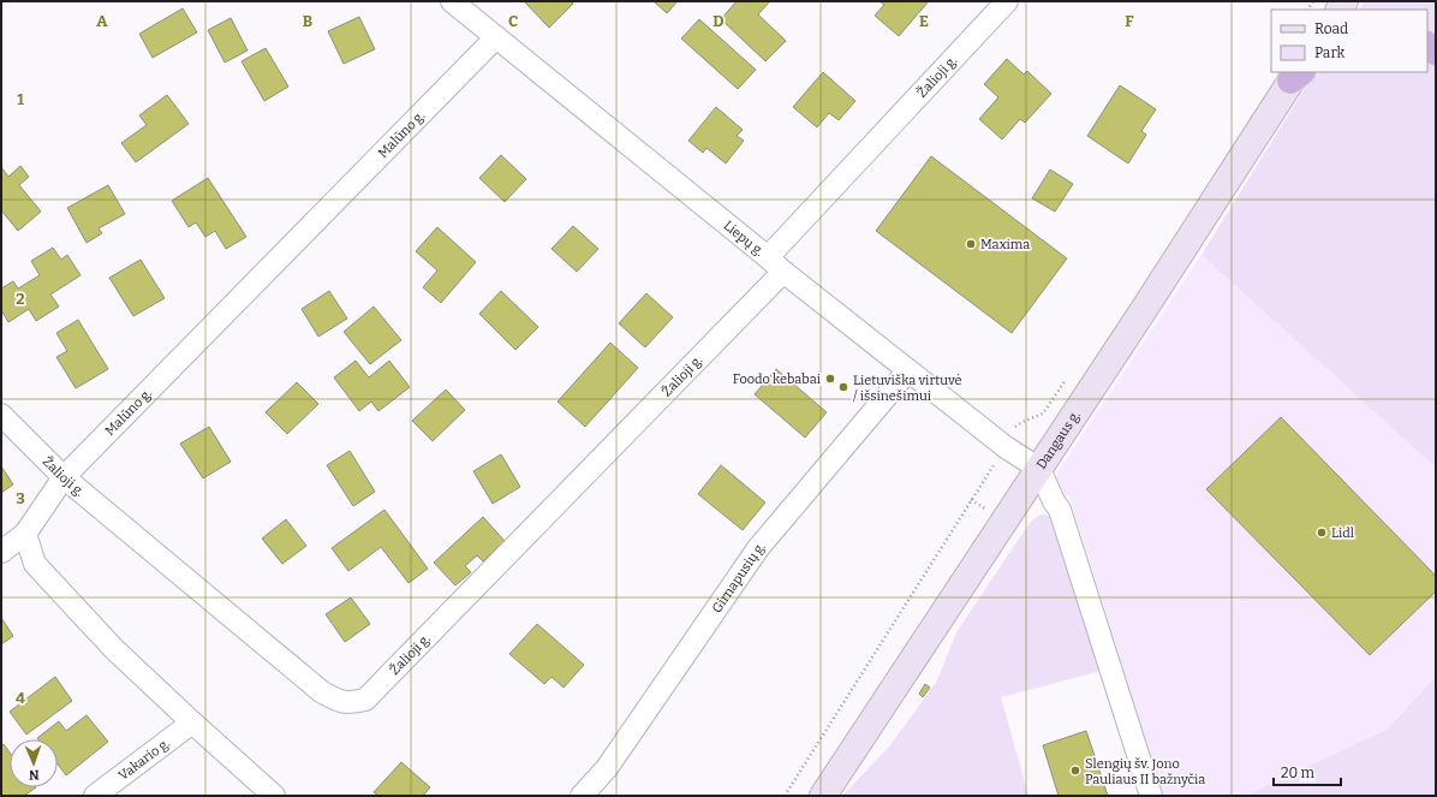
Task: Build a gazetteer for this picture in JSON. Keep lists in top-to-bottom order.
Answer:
{
  "streets": {
    "main road": ["Dangaus g."],
    "street": [
      "Žalioji g.",
      "Malūno g.",
      "Liepų g.",
      "Girnapusių g.",
      "Vakario g."
    ]
  },
  "crossings": [
    ["Žalioji g.", "Malūno g."],
    ["Žalioji g.", "Liepų g."],
    ["Malūno g.", "Liepų g."],
    ["Liepų g.", "Dangaus g."],
    ["Liepų g.", "Girnapusių g."]
  ],
  "places": [
    "Maxima",
    "Foodo kebabai",
    "Lietuviška virtuvė / išsinešimui",
    "Lidl",
    "Slengių šv. Jono Pauliaus II bažnyčia"
  ],
  "legend": ["Road", "Park"],
  "scale_bar": "20 m",
  "north": "bottom",
  "grid": {
    "columns": [
      "A",
      "B",
      "C",
      "D",
      "E",
      "F"
    ],
    "rows": [
      "1",
      "2",
      "3",
      "4"
    ]
  }
}
